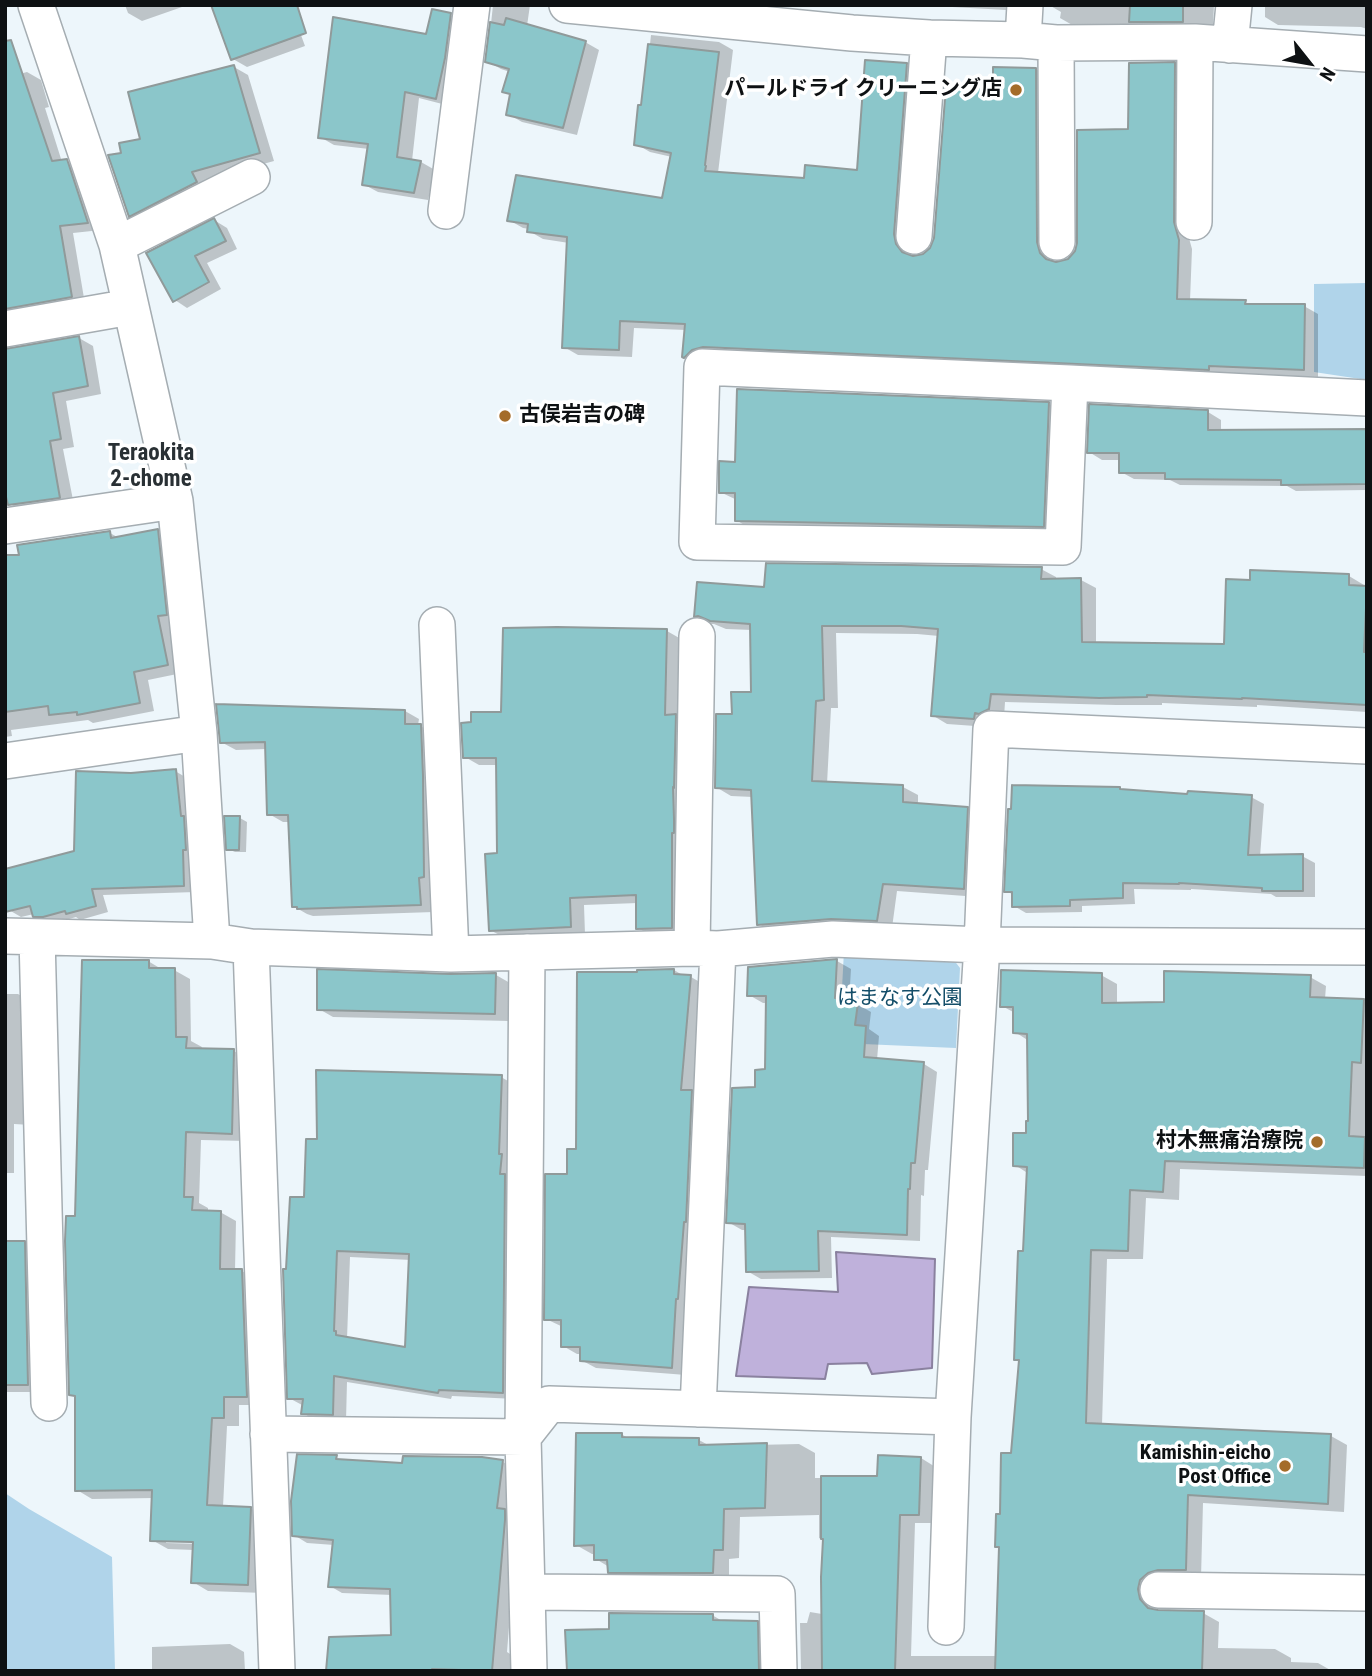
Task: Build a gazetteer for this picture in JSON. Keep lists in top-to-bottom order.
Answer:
{
  "districts": ["Teraokita 2-chome"],
  "parks": ["はまなす公園"],
  "places": [
    "パールドライ クリーニング店",
    "古俣岩吉の碑",
    "村木無痛治療院",
    "Kamishin-eicho Post Office"
  ],
  "north": "bottom right"
}
